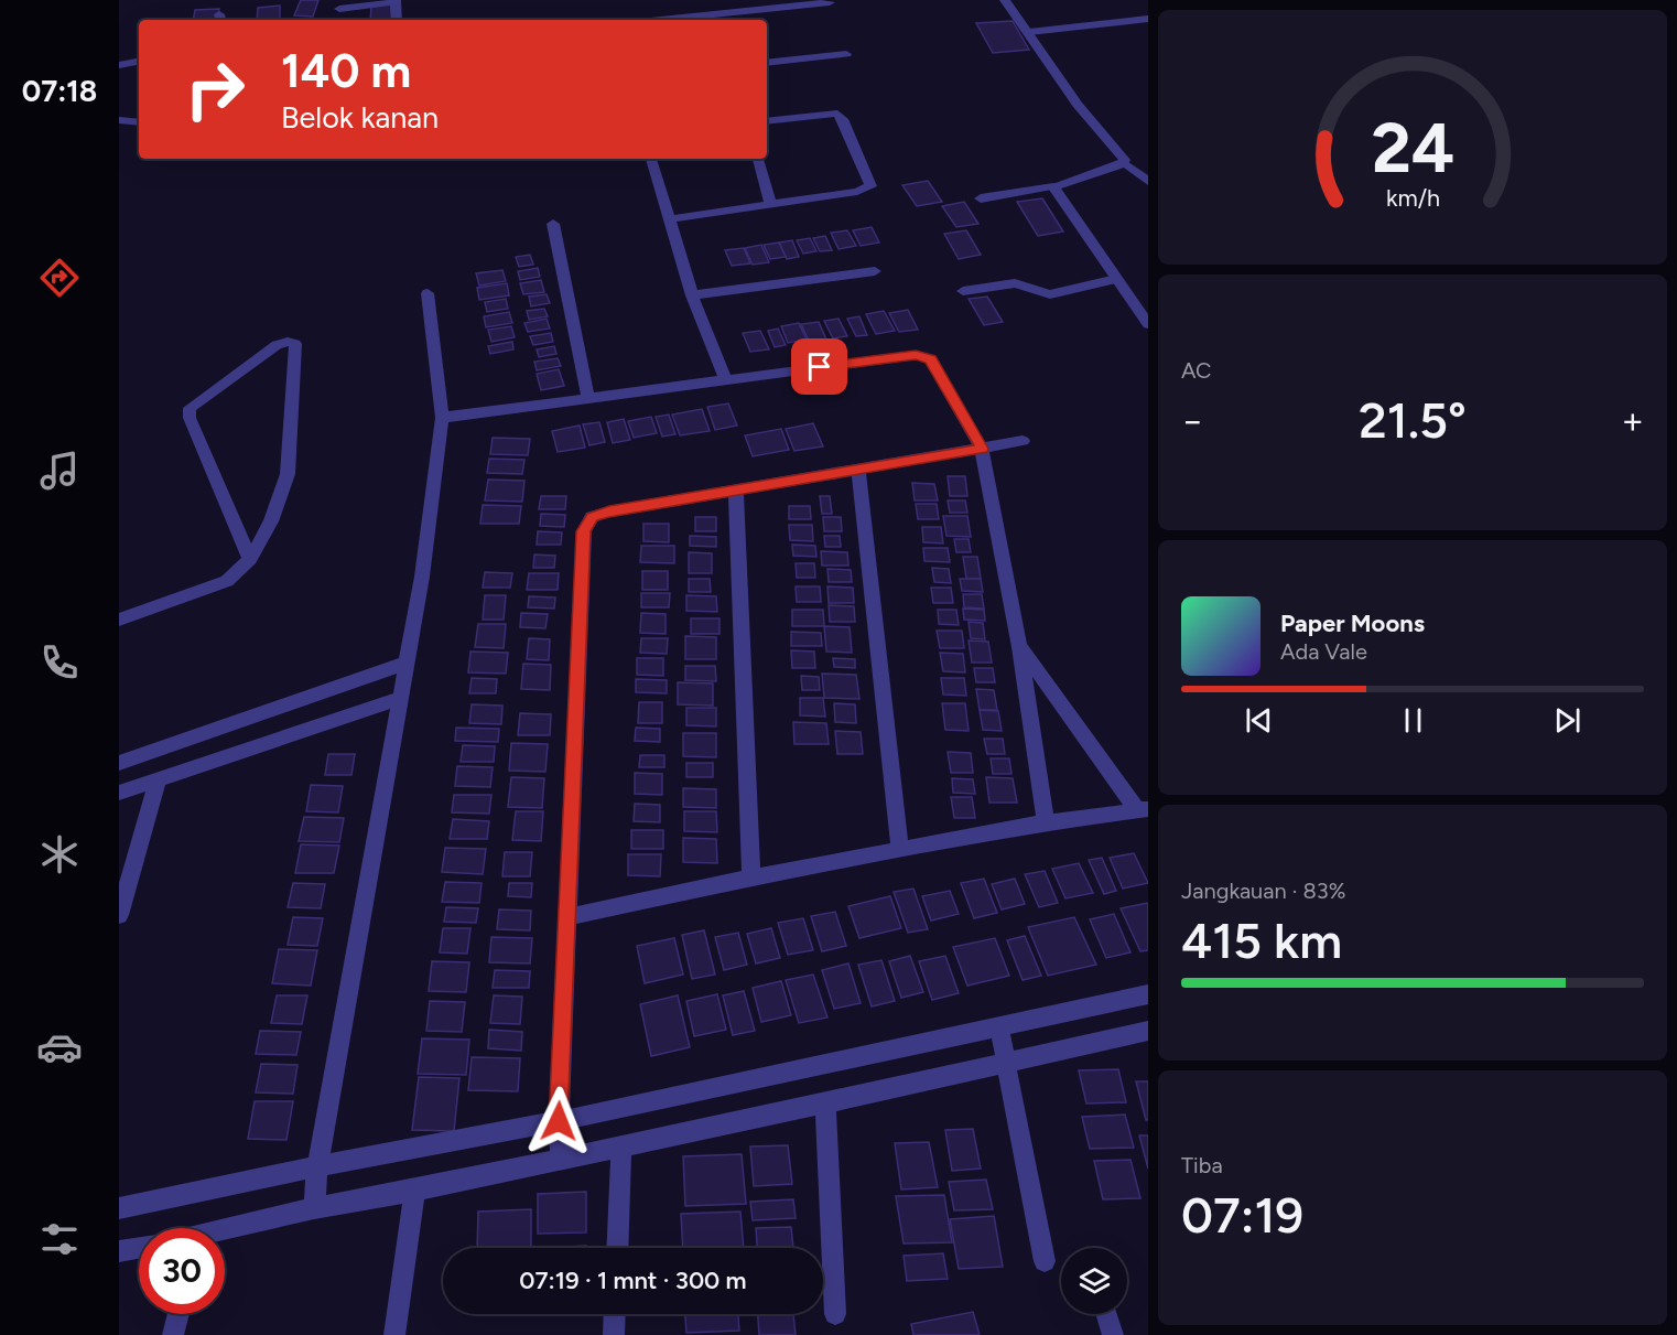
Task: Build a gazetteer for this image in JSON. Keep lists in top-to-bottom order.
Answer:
{
  "page": {
    "tabs": "07:18",
    "turn": ["140 m", "Belok kanan"],
    "tile": [
      "AC",
      ["Jangkauan · 83%", "415 km"],
      ["Tiba", "07:19"]
    ],
    "heat": ["−", "21.5°", "+"],
    "song": ["Paper Moons", "Ada Vale"],
    "limit": "30",
    "trip": "07:19 · 1 mnt · 300 m",
    "gauge": ["24", "km/h"]
  }
}
